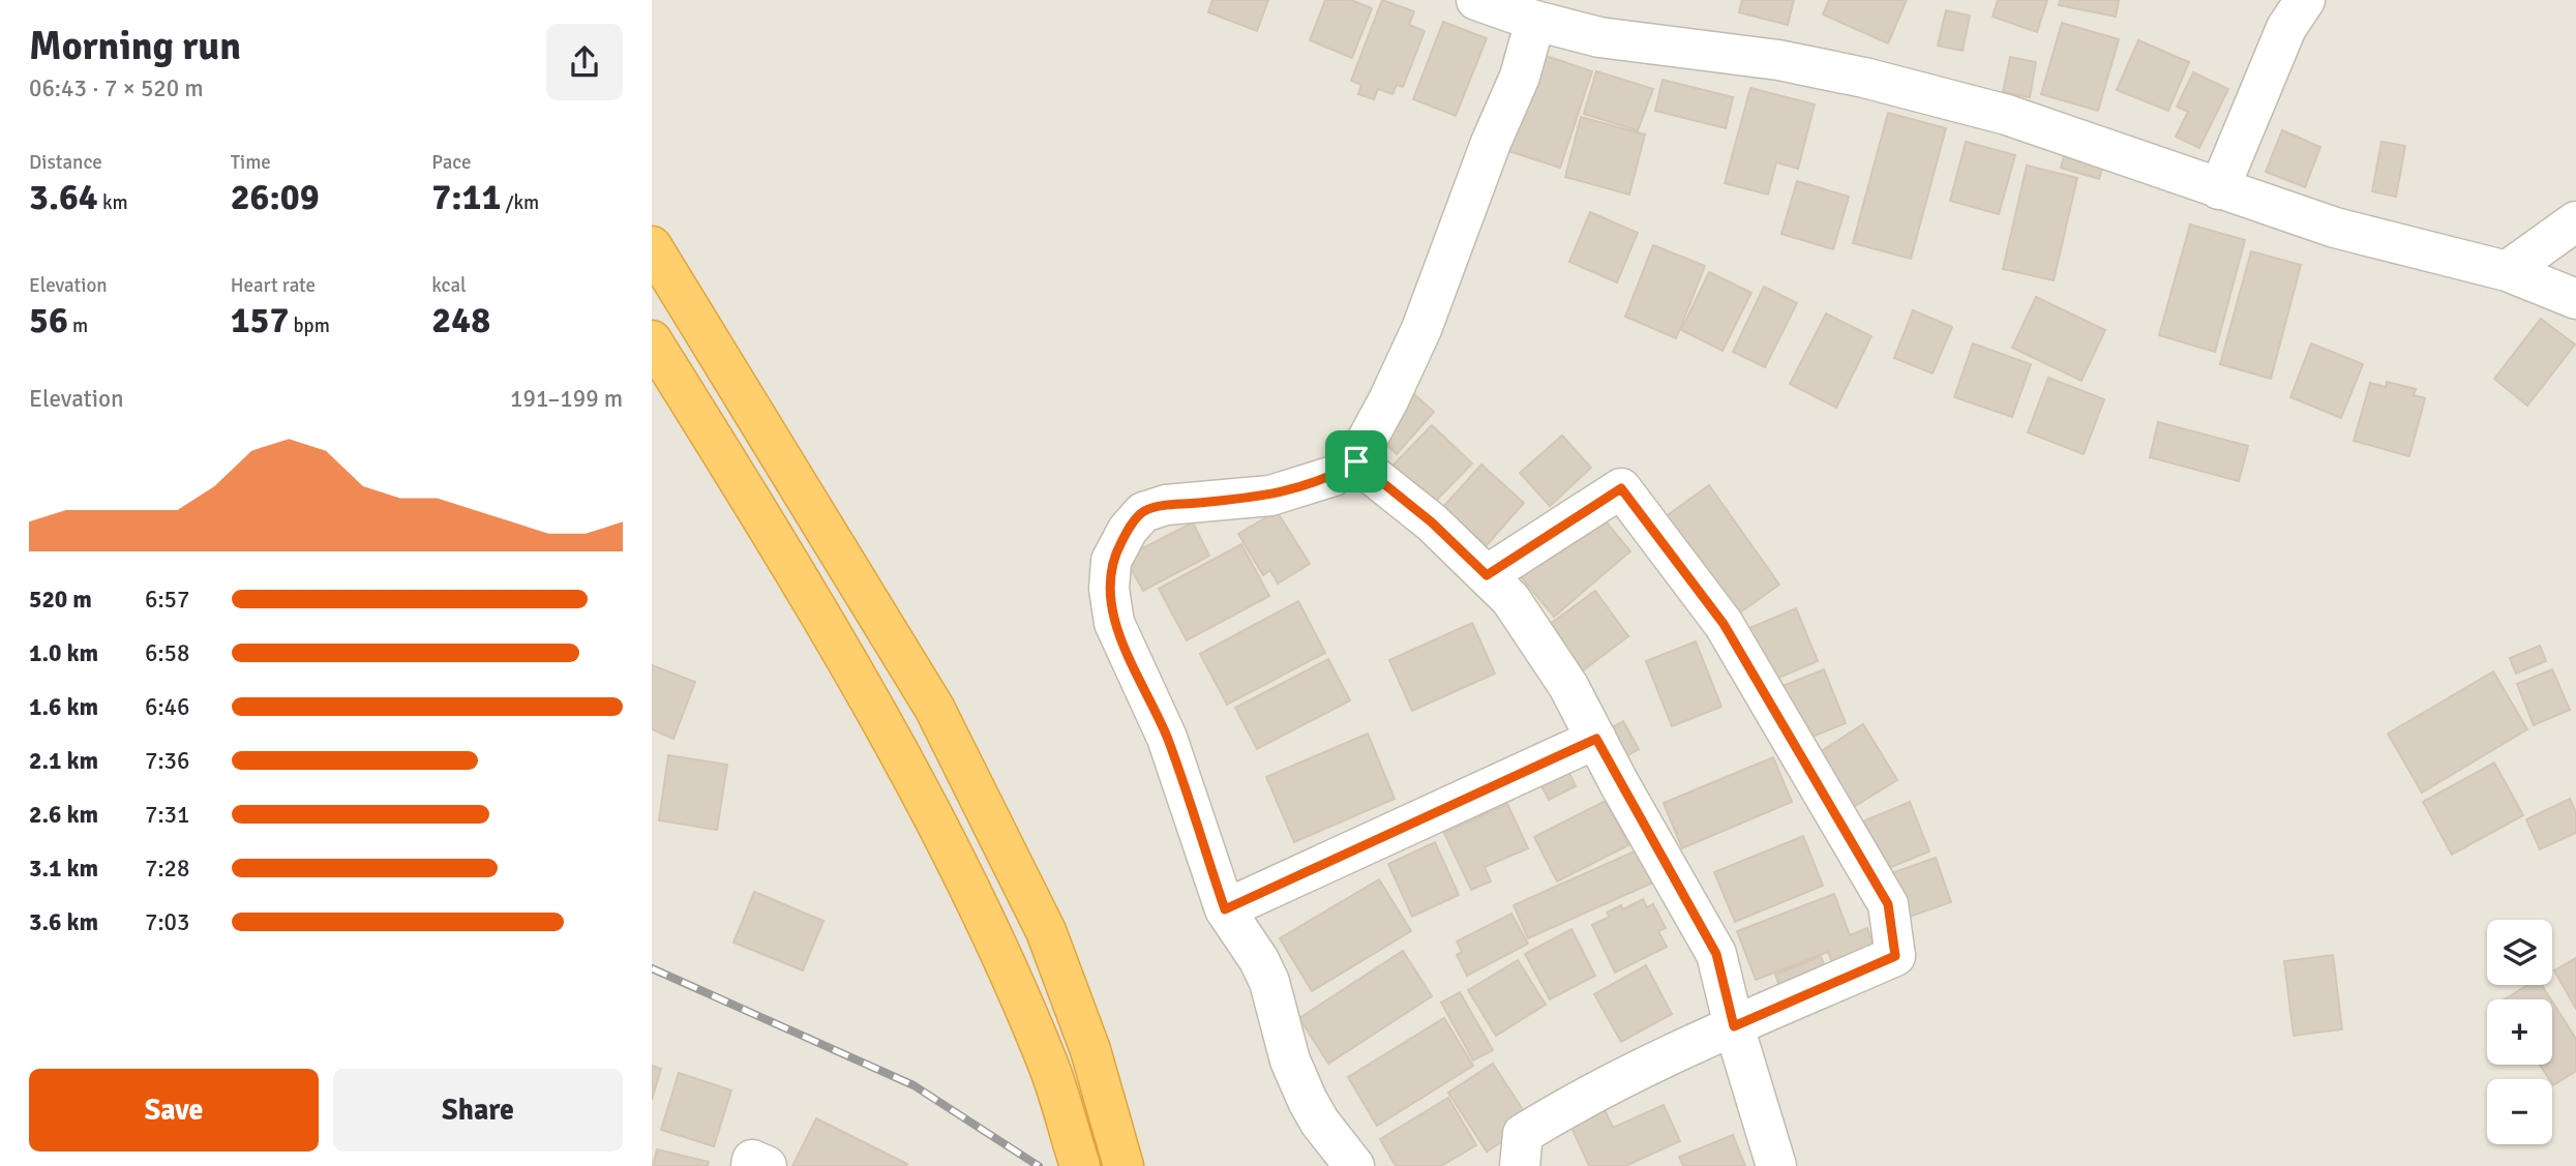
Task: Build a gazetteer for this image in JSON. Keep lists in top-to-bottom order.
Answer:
{
  "page": {
    "heading": ["Morning run", "06:43 · 7 × 520 m"],
    "stats": [
      ["Distance", "3.64 km"],
      ["Time", "26:09"],
      ["Pace", "7:11 /km"],
      ["Elevation", "56 m"],
      ["Heart rate", "157 bpm"],
      ["kcal", "248"]
    ],
    "chart": ["Elevation", "191–199 m"],
    "list": [
      {
        "name": "520 m",
        "note": "6:57"
      },
      {
        "name": "1.0 km",
        "note": "6:58"
      },
      {
        "name": "1.6 km",
        "note": "6:46"
      },
      {
        "name": "2.1 km",
        "note": "7:36"
      },
      {
        "name": "2.6 km",
        "note": "7:31"
      },
      {
        "name": "3.1 km",
        "note": "7:28"
      },
      {
        "name": "3.6 km",
        "note": "7:03"
      }
    ],
    "map_buttons": ["+", "−"],
    "buttons": ["Save", "Share"]
  }
}
